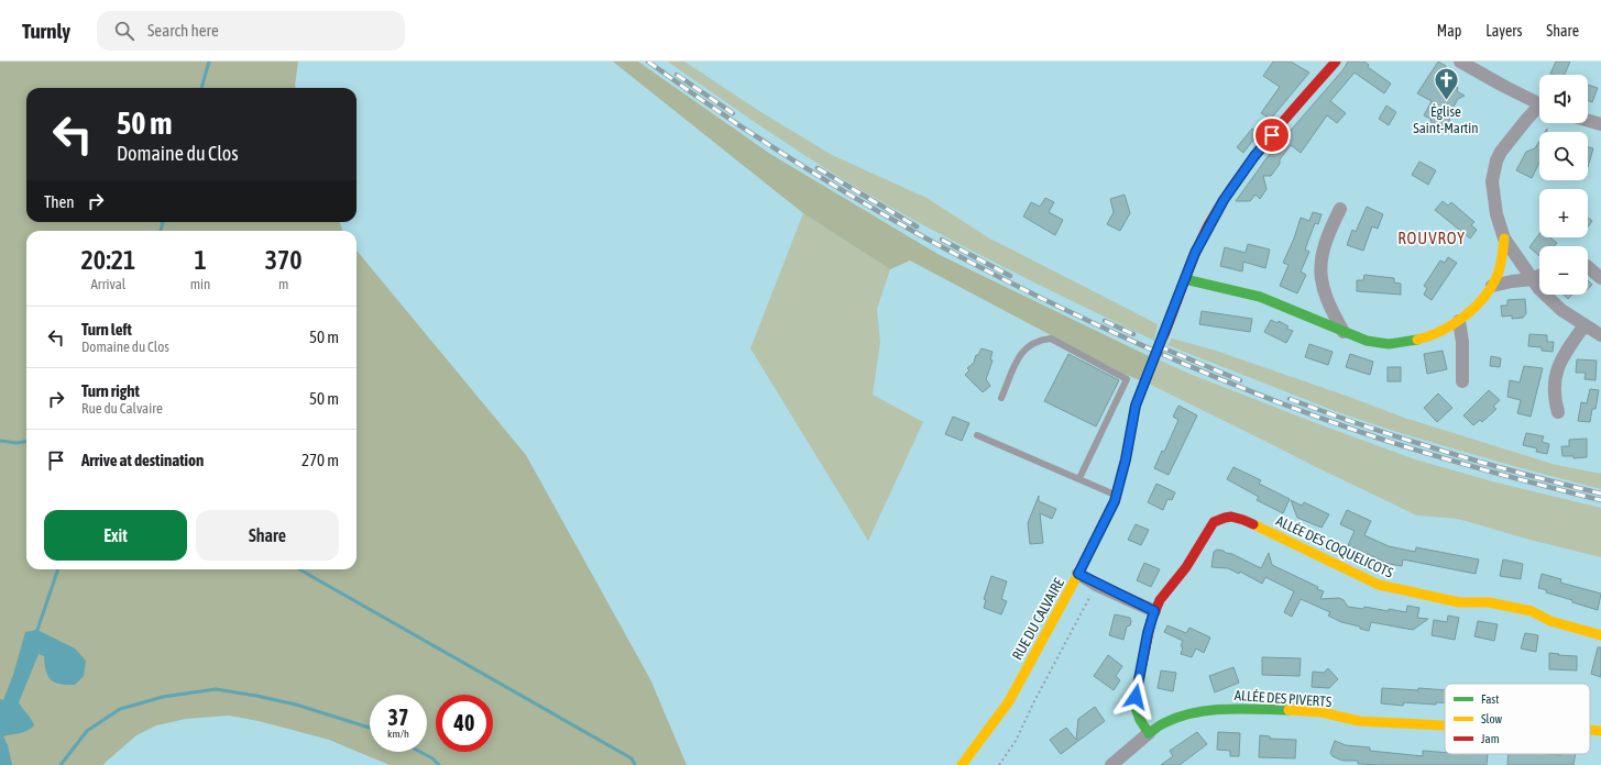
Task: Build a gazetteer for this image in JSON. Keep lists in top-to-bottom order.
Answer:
{
  "streets": {
    "street": ["ALLÉE DES COQUELICOTS", "RUE DU CALVAIRE", "ALLÉE DES PIVERTS"]
  },
  "districts": ["ROUVROY"],
  "places": {
    "church": ["Église Saint-Martin"]
  },
  "legend": ["Fast", "Slow", "Jam"],
  "page": {
    "header": "Turnly",
    "search": "Search here",
    "nav": ["Map", "Layers", "Share"],
    "map_buttons": ["+", "−"],
    "turn": ["50 m", "Domaine du Clos"],
    "then": "Then",
    "eta": [
      "20:21",
      "Arrival",
      "1",
      "min",
      "370",
      "m"
    ],
    "list": [
      {
        "name": "Turn left",
        "note": "Domaine du Clos",
        "value": "50 m"
      },
      {
        "name": "Turn right",
        "note": "Rue du Calvaire",
        "value": "50 m"
      },
      {
        "name": "Arrive at destination",
        "value": "270 m"
      }
    ],
    "buttons": ["Exit", "Share"],
    "speed": "37 km/h",
    "limit": "40"
  }
}
